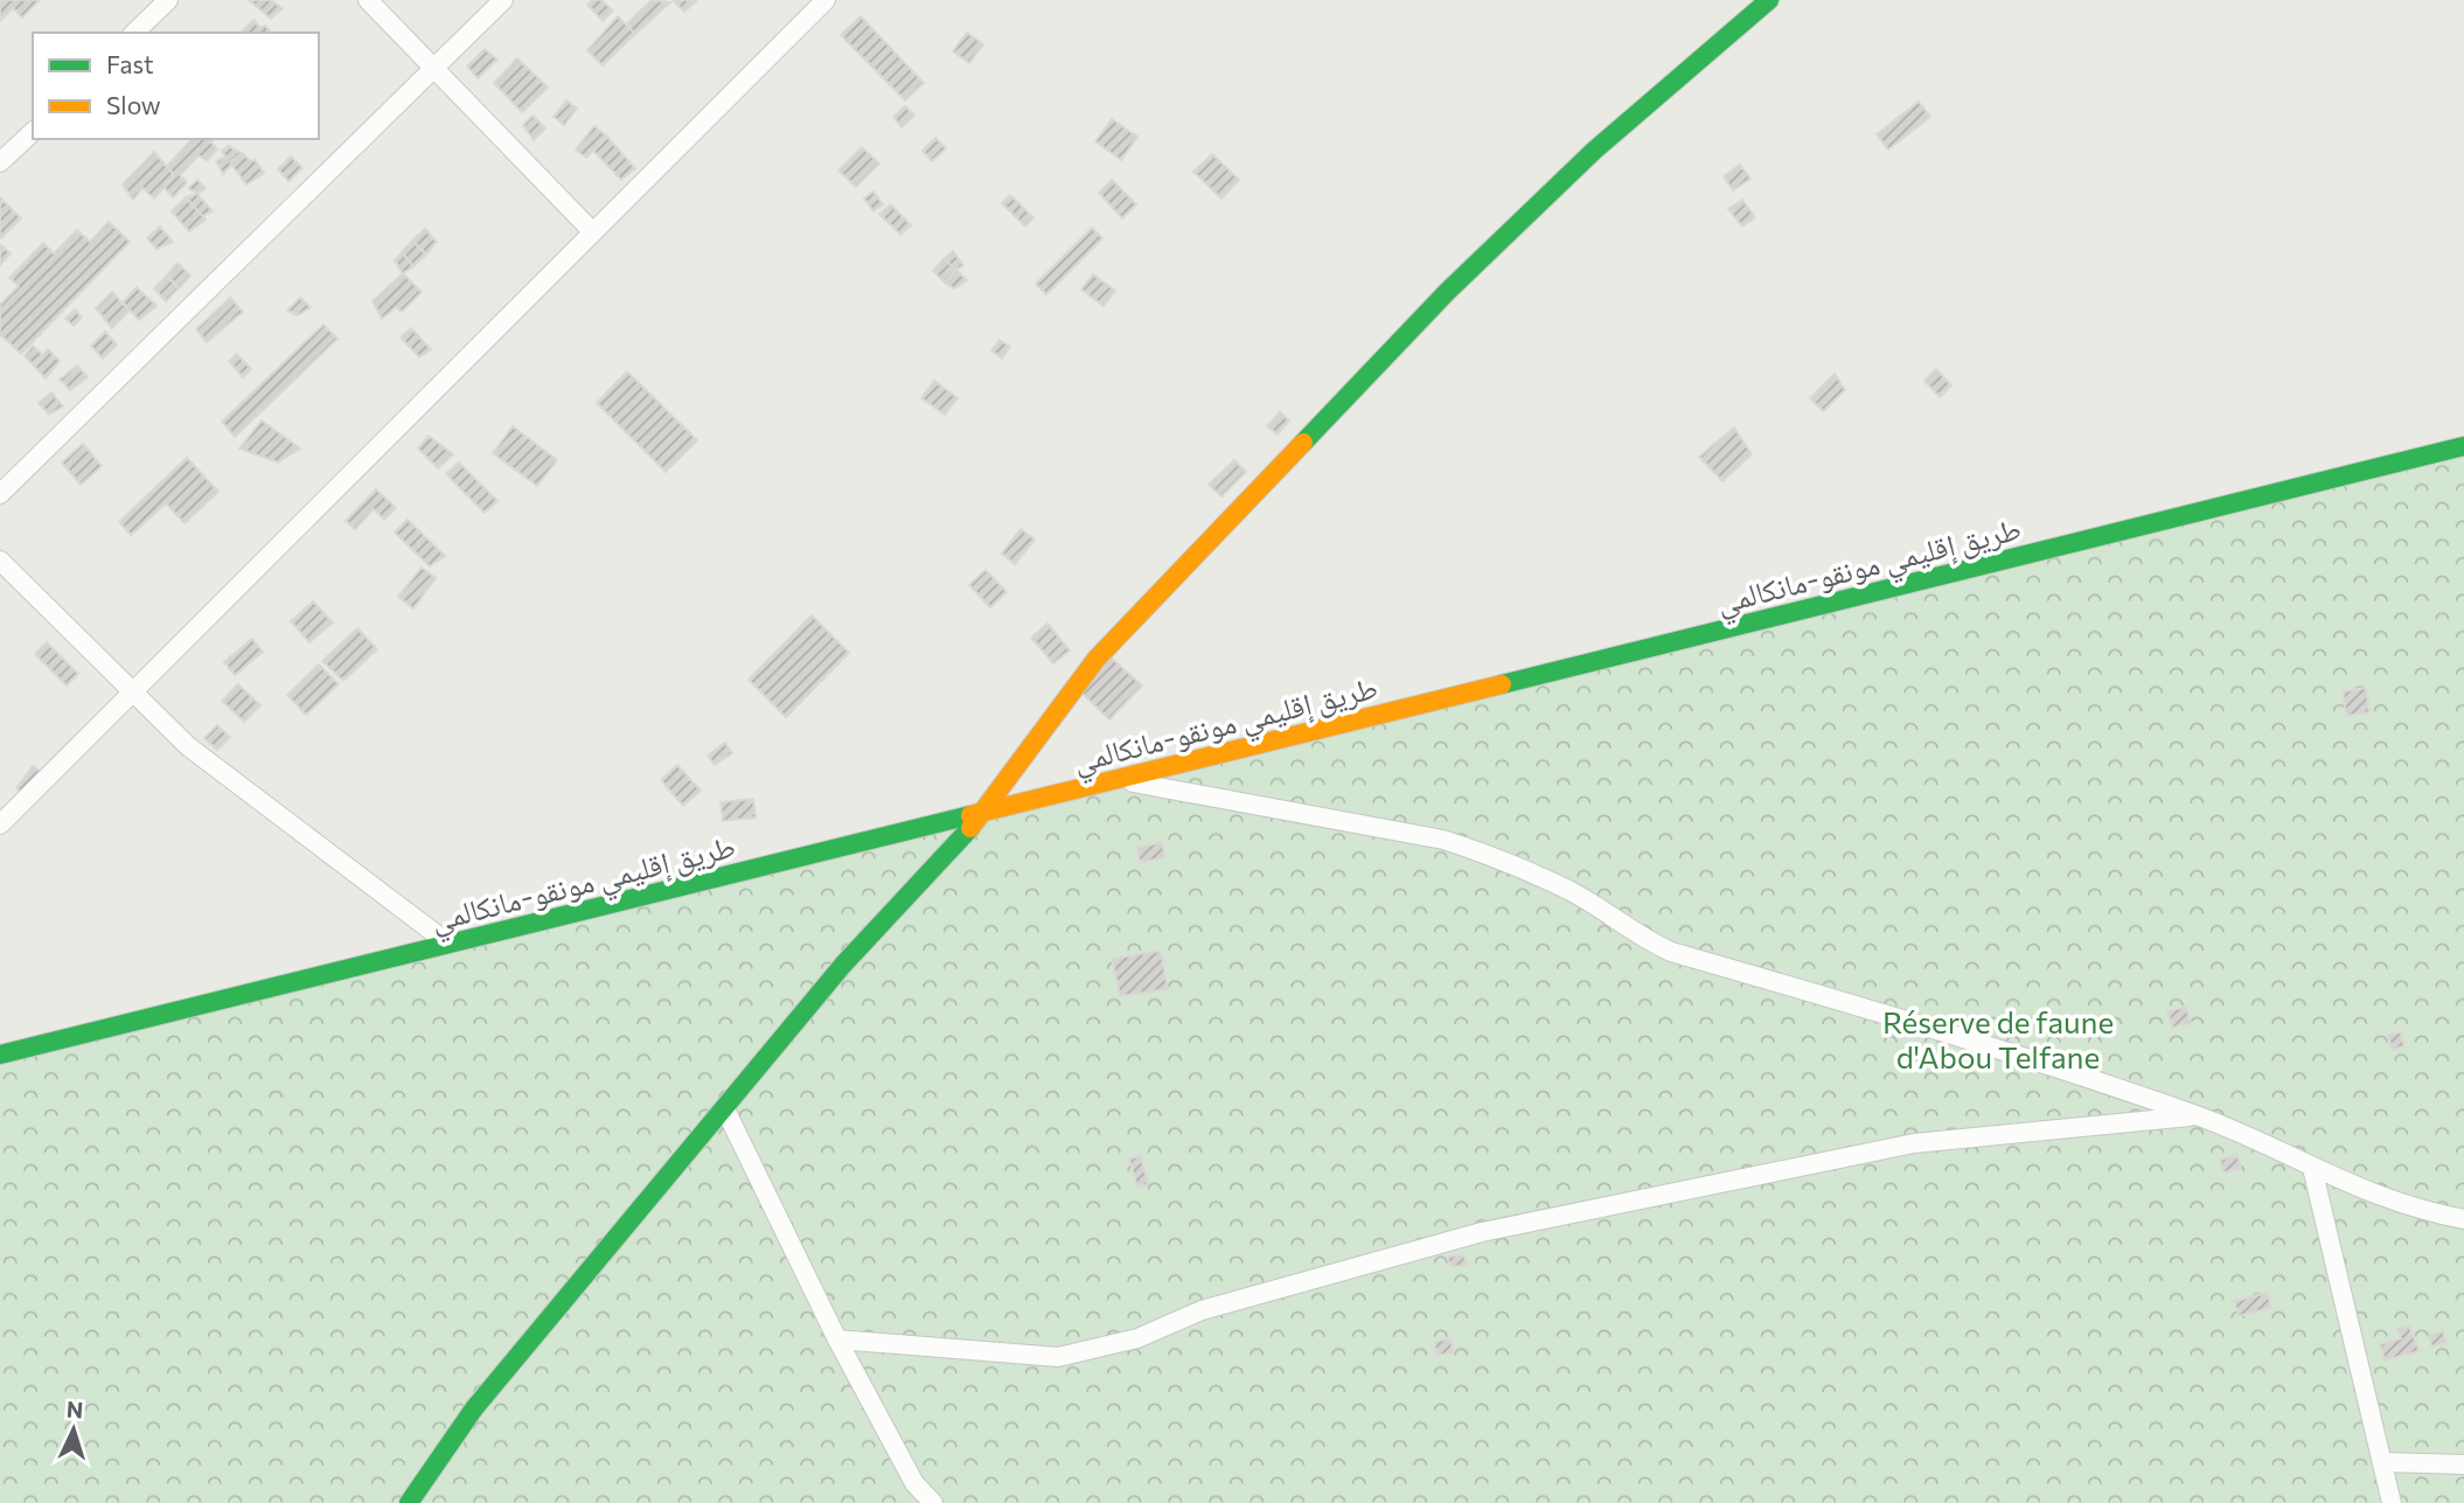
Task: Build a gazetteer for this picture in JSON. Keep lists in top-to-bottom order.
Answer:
{
  "streets": {
    "main road": ["طريق إقليمي مونقو-مانكالمي"]
  },
  "parks": ["Réserve de faune d'Abou Telfane"],
  "legend": ["Fast", "Slow"],
  "north": "top"
}
